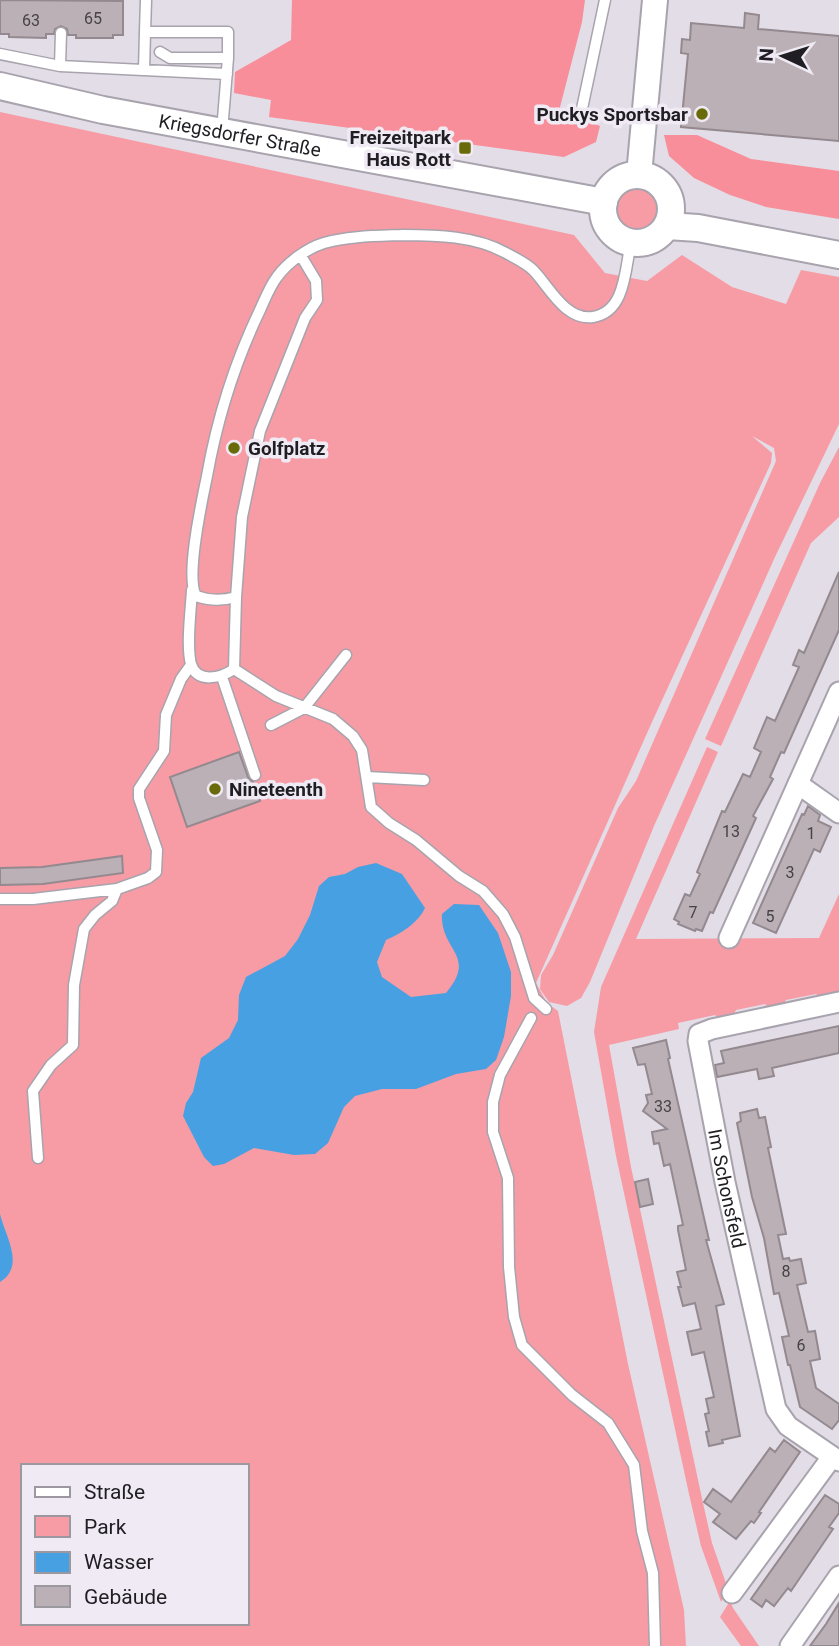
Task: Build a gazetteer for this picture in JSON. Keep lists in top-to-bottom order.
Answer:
{
  "streets": {
    "main road": ["Kriegsdorfer Straße"],
    "street": ["Im Schonsfeld"]
  },
  "places": {
    "other": ["Puckys Sportsbar", "Golfplatz", "Nineteenth"],
    "transit": ["Freizeitpark Haus Rott"]
  },
  "house_numbers": [
    "65",
    "63",
    "13",
    "1",
    "3",
    "7",
    "5",
    "33",
    "8",
    "6"
  ],
  "legend": [
    "Straße",
    "Park",
    "Wasser",
    "Gebäude"
  ],
  "north": "left"
}
